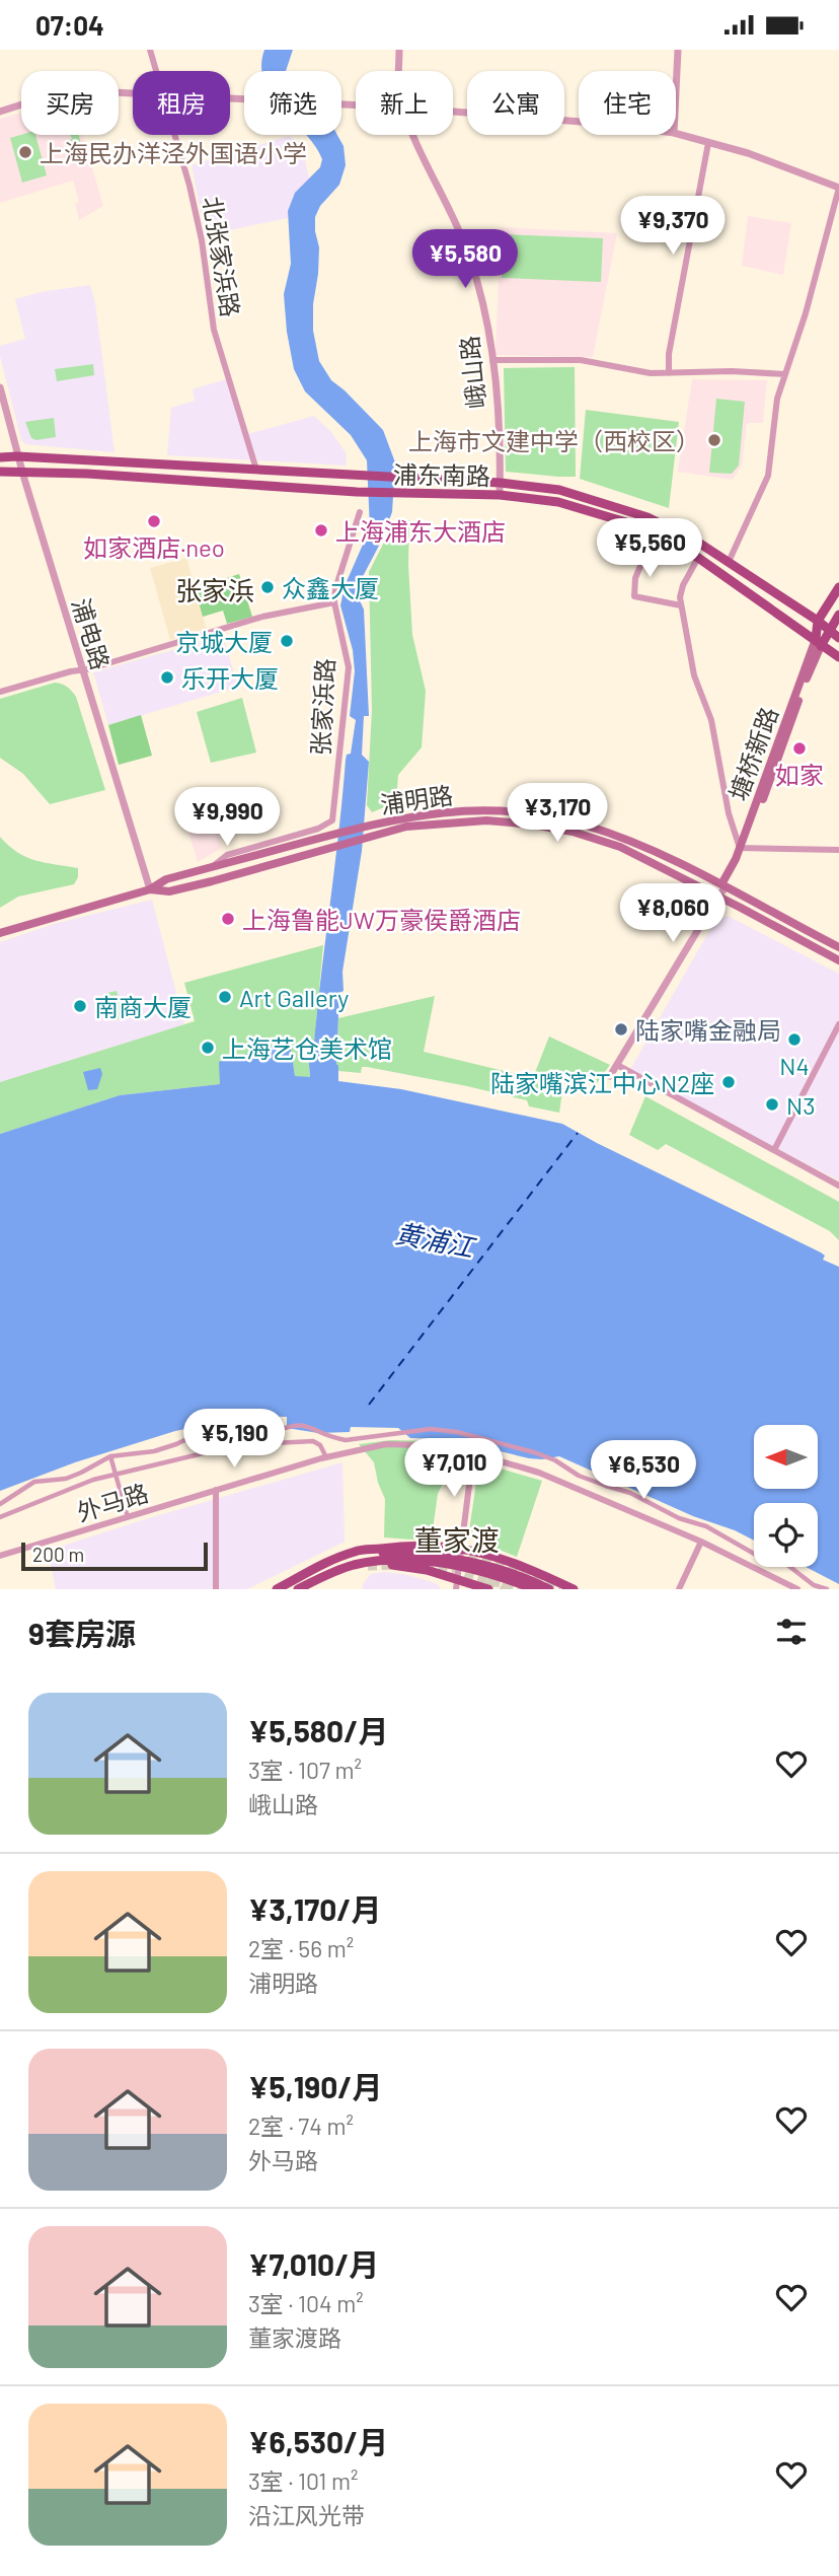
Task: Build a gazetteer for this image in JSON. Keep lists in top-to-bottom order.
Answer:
{
  "streets": {
    "main road": ["浦东南路", "塘桥新路", "浦明路"],
    "street": [
      "北张家浜路",
      "峨山路",
      "浦电路",
      "张家浜路",
      "外马路"
    ]
  },
  "crossings": [
    ["北张家浜路", "浦东南路"],
    ["峨山路", "浦东南路"],
    ["浦东南路", "浦电路"],
    ["浦东南路", "塘桥新路"],
    ["浦电路", "浦明路"],
    ["张家浜路", "浦明路"],
    ["塘桥新路", "浦明路"]
  ],
  "districts": ["张家浜", "董家渡"],
  "water": ["黄浦江"],
  "places": [
    "上海民办洋泾外国语小学",
    "上海市文建中学（西校区）",
    "如家酒店·neo",
    "上海浦东大酒店",
    "众鑫大厦",
    "京城大厦",
    "乐开大厦",
    "如家",
    "上海鲁能JW万豪侯爵酒店",
    "Art Gallery",
    "南商大厦",
    "陆家嘴金融局",
    "N4",
    "上海艺仓美术馆",
    "陆家嘴滨江中心N2座",
    "N3"
  ],
  "scale_bar": "200 m",
  "north": "left",
  "page": {
    "status": "07:04",
    "chip": [
      "买房",
      "租房",
      "筛选",
      "新上",
      "公寓",
      "住宅"
    ],
    "price": [
      "¥9,370",
      "¥5,580",
      "¥5,560",
      "¥3,170",
      "¥9,990",
      "¥8,060",
      "¥5,190",
      "¥7,010",
      "¥6,530"
    ],
    "scale": "200 m",
    "heading": "9套房源",
    "list": [
      {
        "name": "¥5,580/月",
        "note": "3室 · 107 m² · 峨山路"
      },
      {
        "name": "¥3,170/月",
        "note": "2室 · 56 m² · 浦明路"
      },
      {
        "name": "¥5,190/月",
        "note": "2室 · 74 m² · 外马路"
      },
      {
        "name": "¥7,010/月",
        "note": "3室 · 104 m² · 董家渡路"
      },
      {
        "name": "¥6,530/月",
        "note": "3室 · 101 m² · 沿江风光带"
      }
    ]
  }
}
